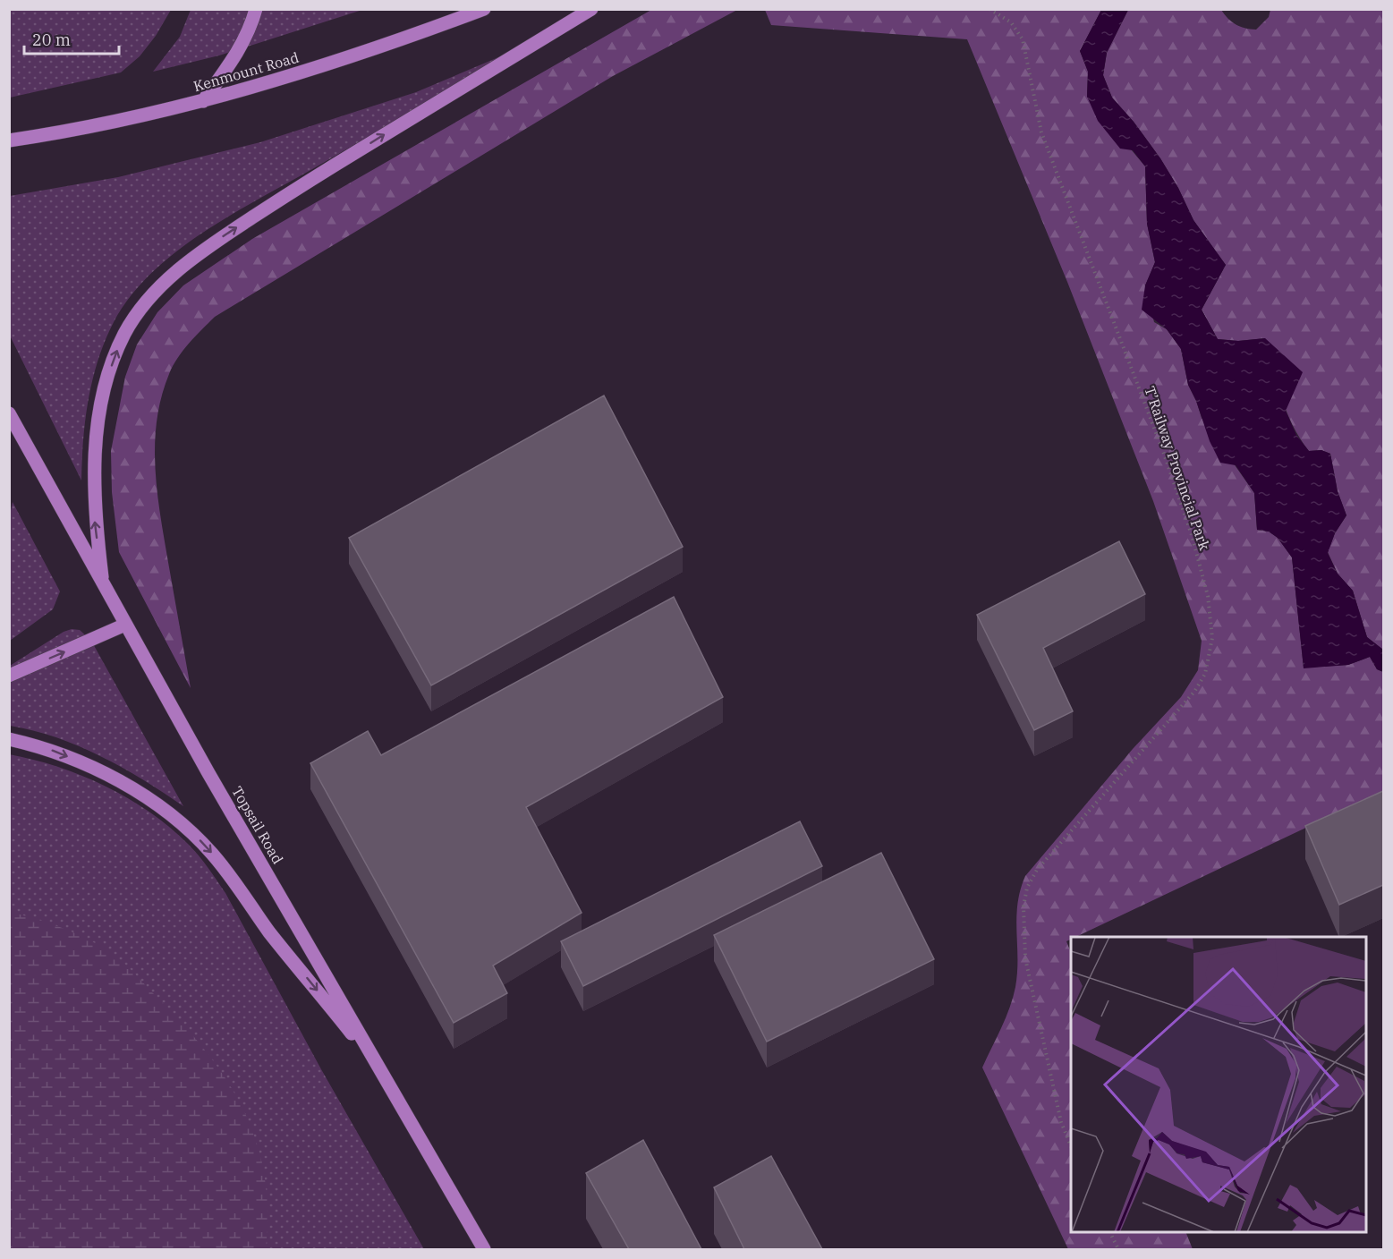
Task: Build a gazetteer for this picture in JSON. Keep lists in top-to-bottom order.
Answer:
{
  "streets": {
    "main road": ["Kenmount Road", "Topsail Road"],
    "path": ["T’Railway Provincial Park"]
  },
  "scale_bar": "20 m"
}
